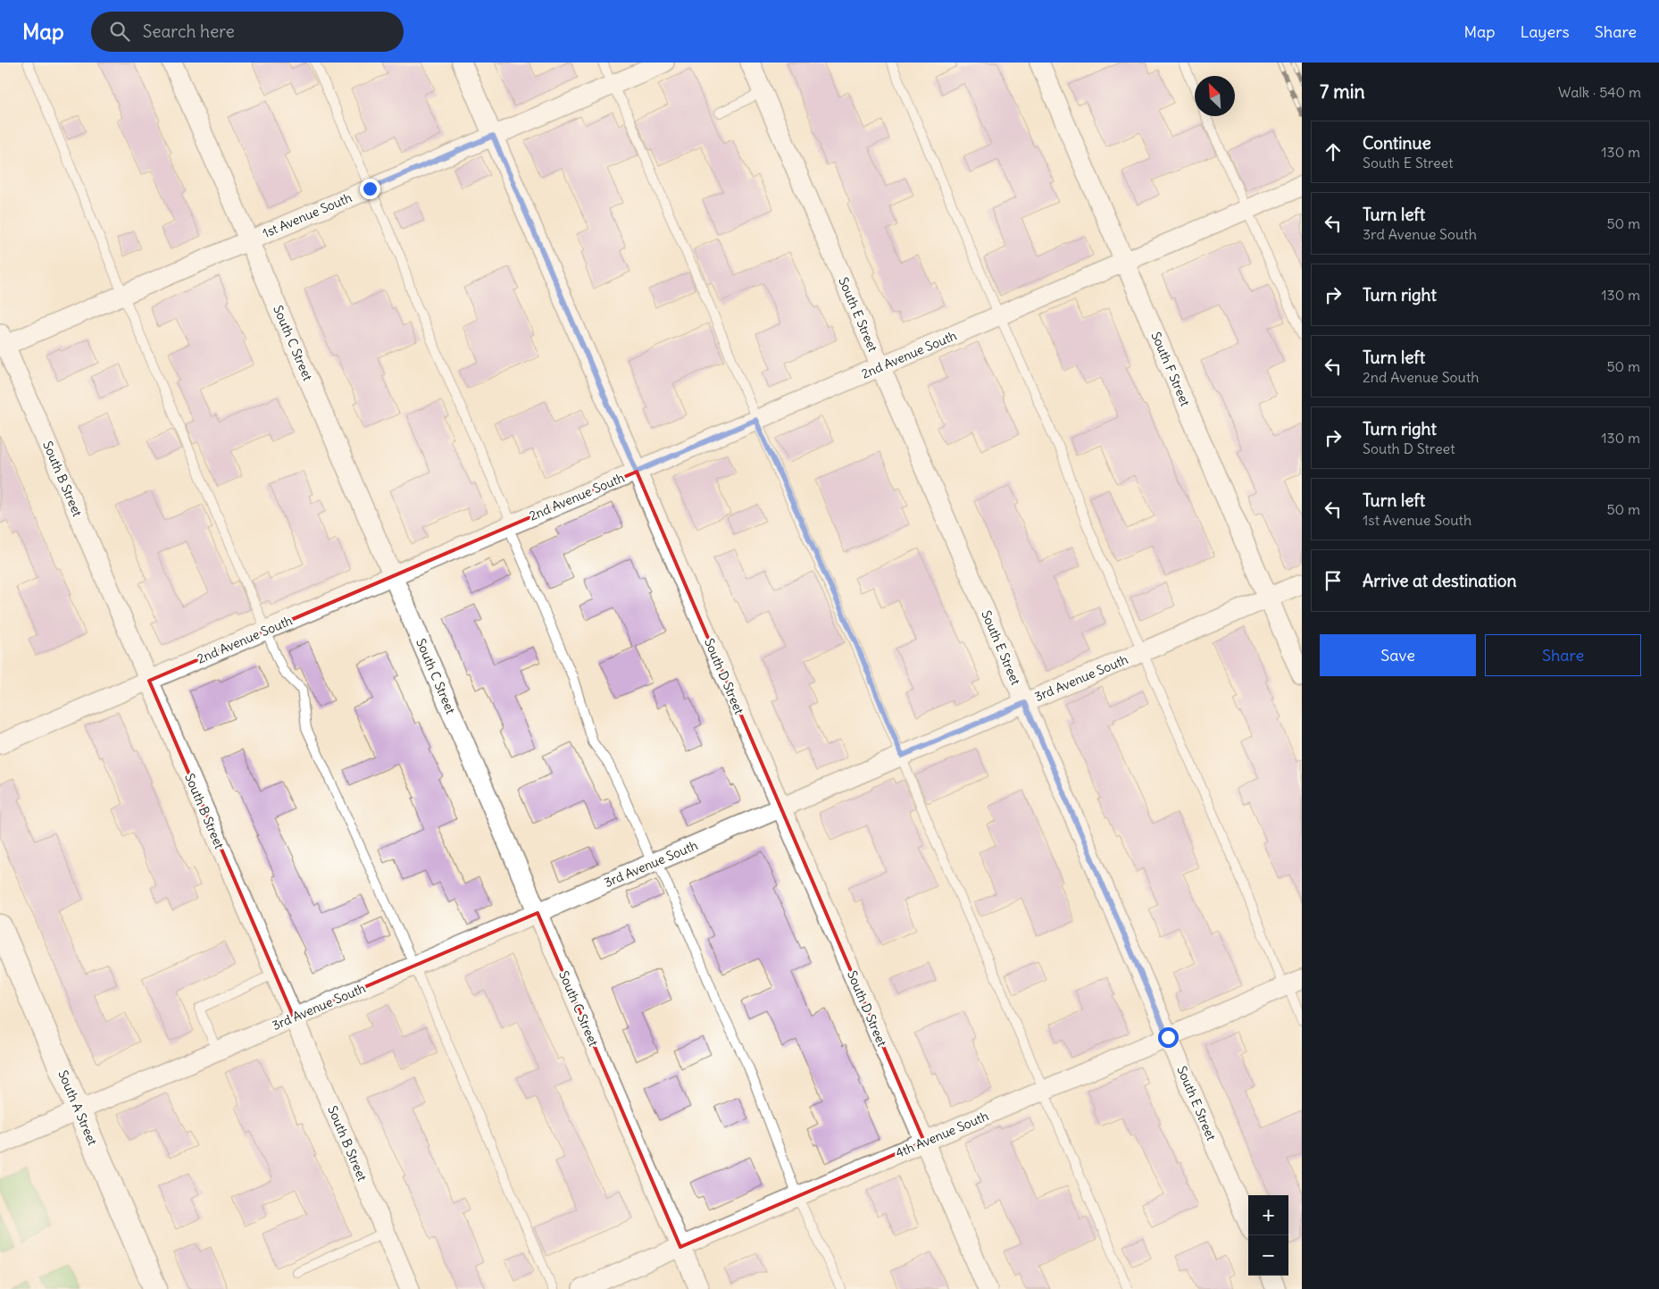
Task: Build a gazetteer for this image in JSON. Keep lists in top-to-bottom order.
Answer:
{
  "streets": {
    "street": [
      "1st Avenue South",
      "South E Street",
      "South C Street",
      "2nd Avenue South",
      "South F Street",
      "South B Street",
      "South D Street",
      "3rd Avenue South",
      "South A Street",
      "4th Avenue South"
    ]
  },
  "crossings": [
    ["1st Avenue South", "South C Street"],
    ["1st Avenue South", "South B Street"],
    ["1st Avenue South", "South D Street"],
    ["South E Street", "2nd Avenue South"],
    ["South E Street", "3rd Avenue South"],
    ["South E Street", "4th Avenue South"],
    ["South C Street", "2nd Avenue South"],
    ["South C Street", "3rd Avenue South"],
    ["South C Street", "4th Avenue South"],
    ["2nd Avenue South", "South F Street"],
    ["2nd Avenue South", "South B Street"],
    ["2nd Avenue South", "South D Street"],
    ["South F Street", "3rd Avenue South"],
    ["South B Street", "3rd Avenue South"],
    ["South D Street", "3rd Avenue South"],
    ["South D Street", "4th Avenue South"],
    ["3rd Avenue South", "South A Street"]
  ],
  "north": "top left",
  "page": {
    "header": "Map",
    "search": "Search here",
    "nav": ["Map", "Layers", "Share"],
    "heading": ["7 min", "Walk · 540 m"],
    "list": [
      ["Continue", "South E Street", "130 m"],
      ["Turn left", "3rd Avenue South", "50 m"],
      ["Turn right", "130 m"],
      ["Turn left", "2nd Avenue South", "50 m"],
      ["Turn right", "South D Street", "130 m"],
      ["Turn left", "1st Avenue South", "50 m"],
      "Arrive at destination"
    ],
    "buttons": ["Save", "Share"],
    "map_buttons": ["+", "−"]
  }
}
